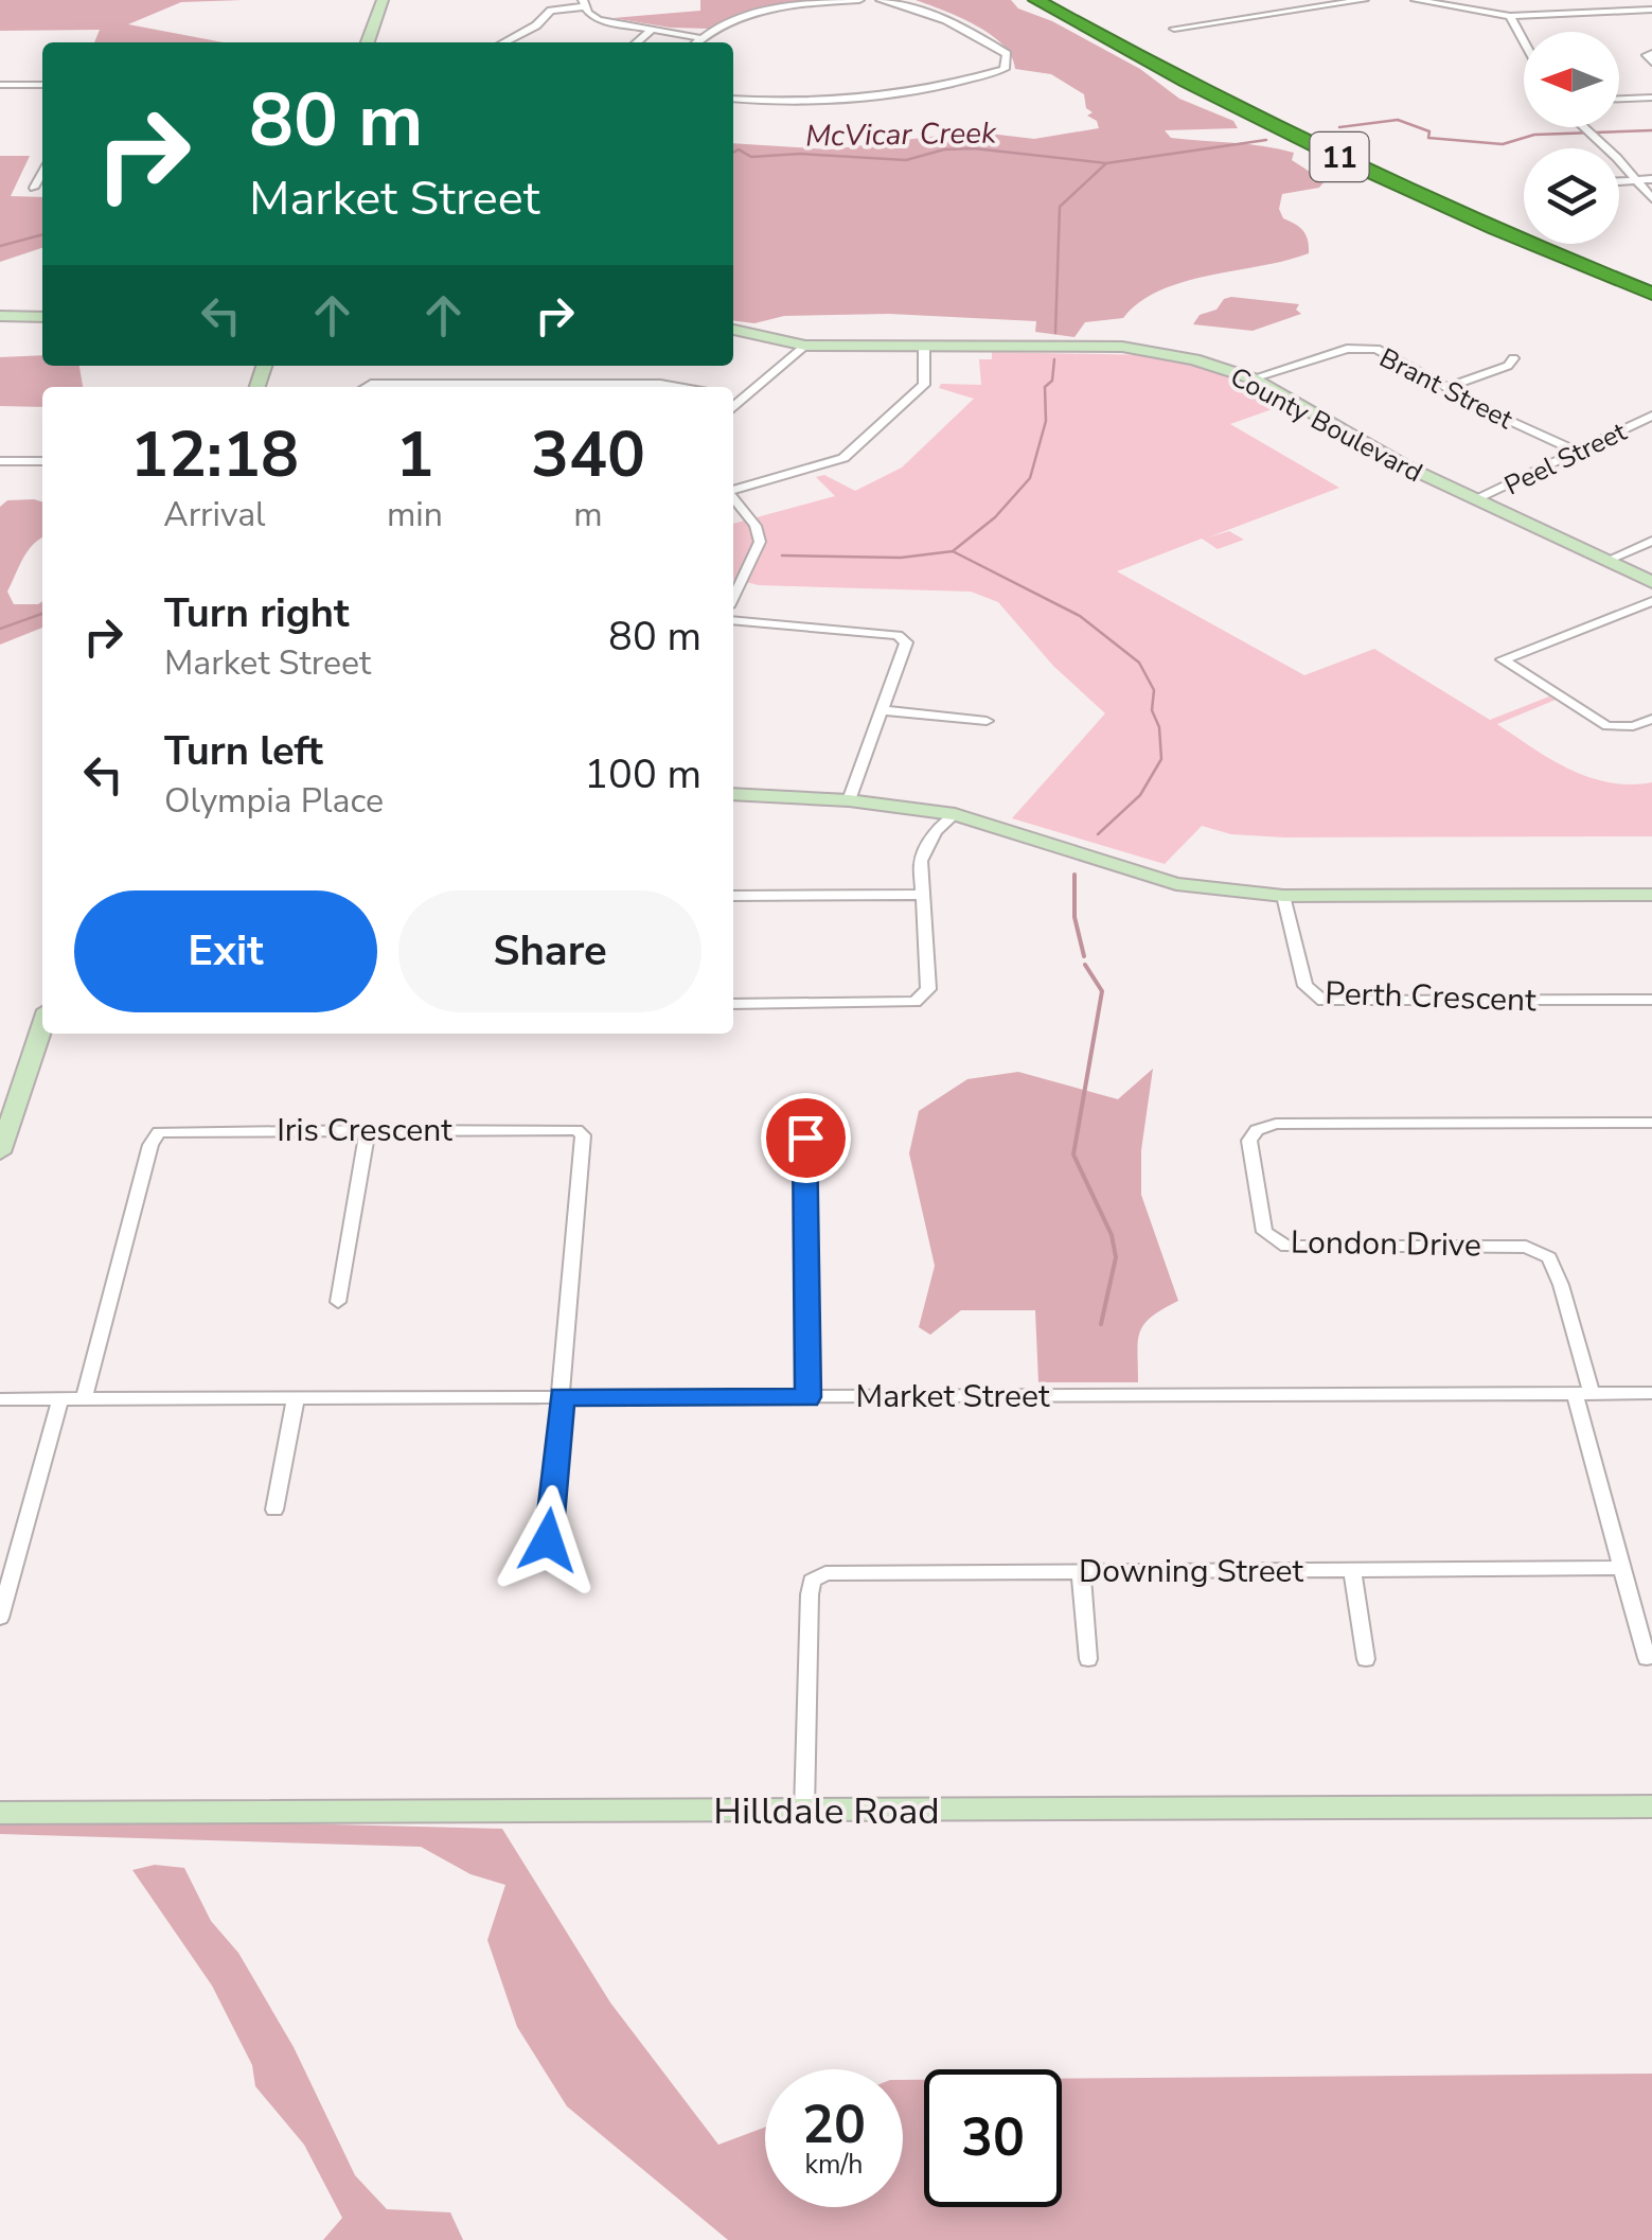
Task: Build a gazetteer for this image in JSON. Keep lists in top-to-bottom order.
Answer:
{
  "streets": {
    "highway": ["11"],
    "street": [
      "Brant Street",
      "County Boulevard",
      "Peel Street",
      "Perth Crescent",
      "Iris Crescent",
      "London Drive",
      "Market Street",
      "Downing Street",
      "Hilldale Road"
    ]
  },
  "crossings": [
    ["Brant Street", "County Boulevard"],
    ["Brant Street", "Peel Street"],
    ["County Boulevard", "Peel Street"],
    ["Iris Crescent", "Market Street"],
    ["London Drive", "Market Street"],
    ["Downing Street", "Hilldale Road"]
  ],
  "water": ["McVicar Creek"],
  "north": "left",
  "page": {
    "turn": ["80 m", "Market Street"],
    "eta": [
      "12:18",
      "Arrival",
      "1",
      "min",
      "340",
      "m"
    ],
    "list": [
      {
        "name": "Turn right",
        "note": "Market Street",
        "value": "80 m"
      },
      {
        "name": "Turn left",
        "note": "Olympia Place",
        "value": "100 m"
      }
    ],
    "buttons": ["Exit", "Share"],
    "speed": "20 km/h",
    "limit": "30"
  }
}
